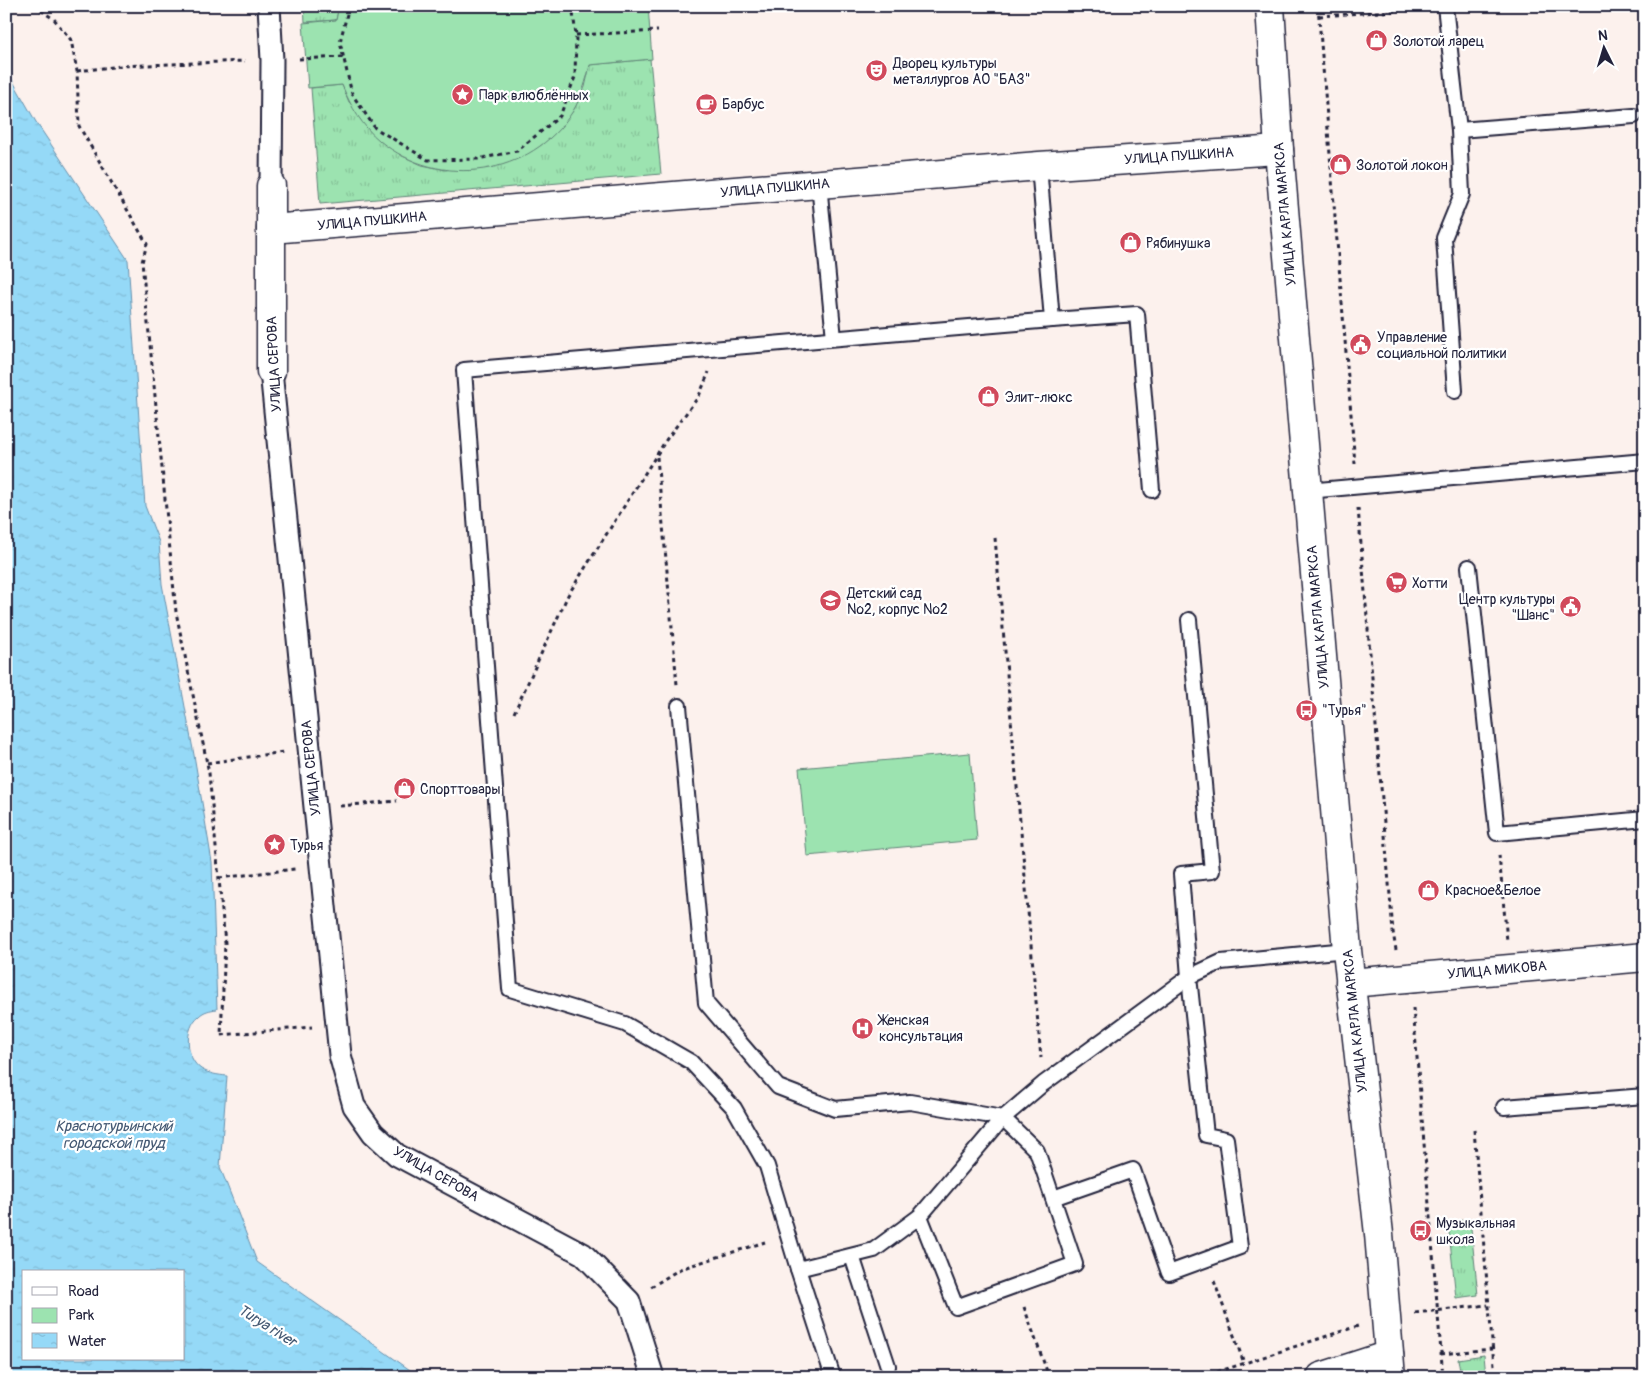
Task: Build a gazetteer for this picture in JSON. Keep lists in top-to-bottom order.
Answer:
{
  "streets": {
    "street": [
      "УЛИЦА ПУШКИНА",
      "УЛИЦА КАРЛА МАРКСА",
      "УЛИЦА СЕРОВА",
      "УЛИЦА МИКОВА"
    ]
  },
  "crossings": [
    ["УЛИЦА ПУШКИНА", "УЛИЦА КАРЛА МАРКСА"],
    ["УЛИЦА ПУШКИНА", "УЛИЦА СЕРОВА"],
    ["УЛИЦА КАРЛА МАРКСА", "УЛИЦА МИКОВА"]
  ],
  "water": ["Краснотурьинский городской пруд", "Turya river"],
  "places": {
    "shop": [
      "Золотой ларец",
      "Золотой локон",
      "Рябинушка",
      "Элит-люкс",
      "Спорттовары",
      "Красное&Белое"
    ],
    "theatre": ["Дворец культуры металлургов АО \"БАЗ\""],
    "place": ["Парк влюблённых", "Турья"],
    "cafe": ["Барбус"],
    "public building": ["Управление социальной политики", "Центр культуры \"Шанс\""],
    "supermarket": ["Хотти"],
    "school or university": ["Детский сад №2, корпус №2"],
    "bus stop": ["\"Турья\"", "Музыкальная школа"],
    "hospital": ["Женская консультация"]
  },
  "legend": ["Road", "Park", "Water"],
  "north": "top"
}
